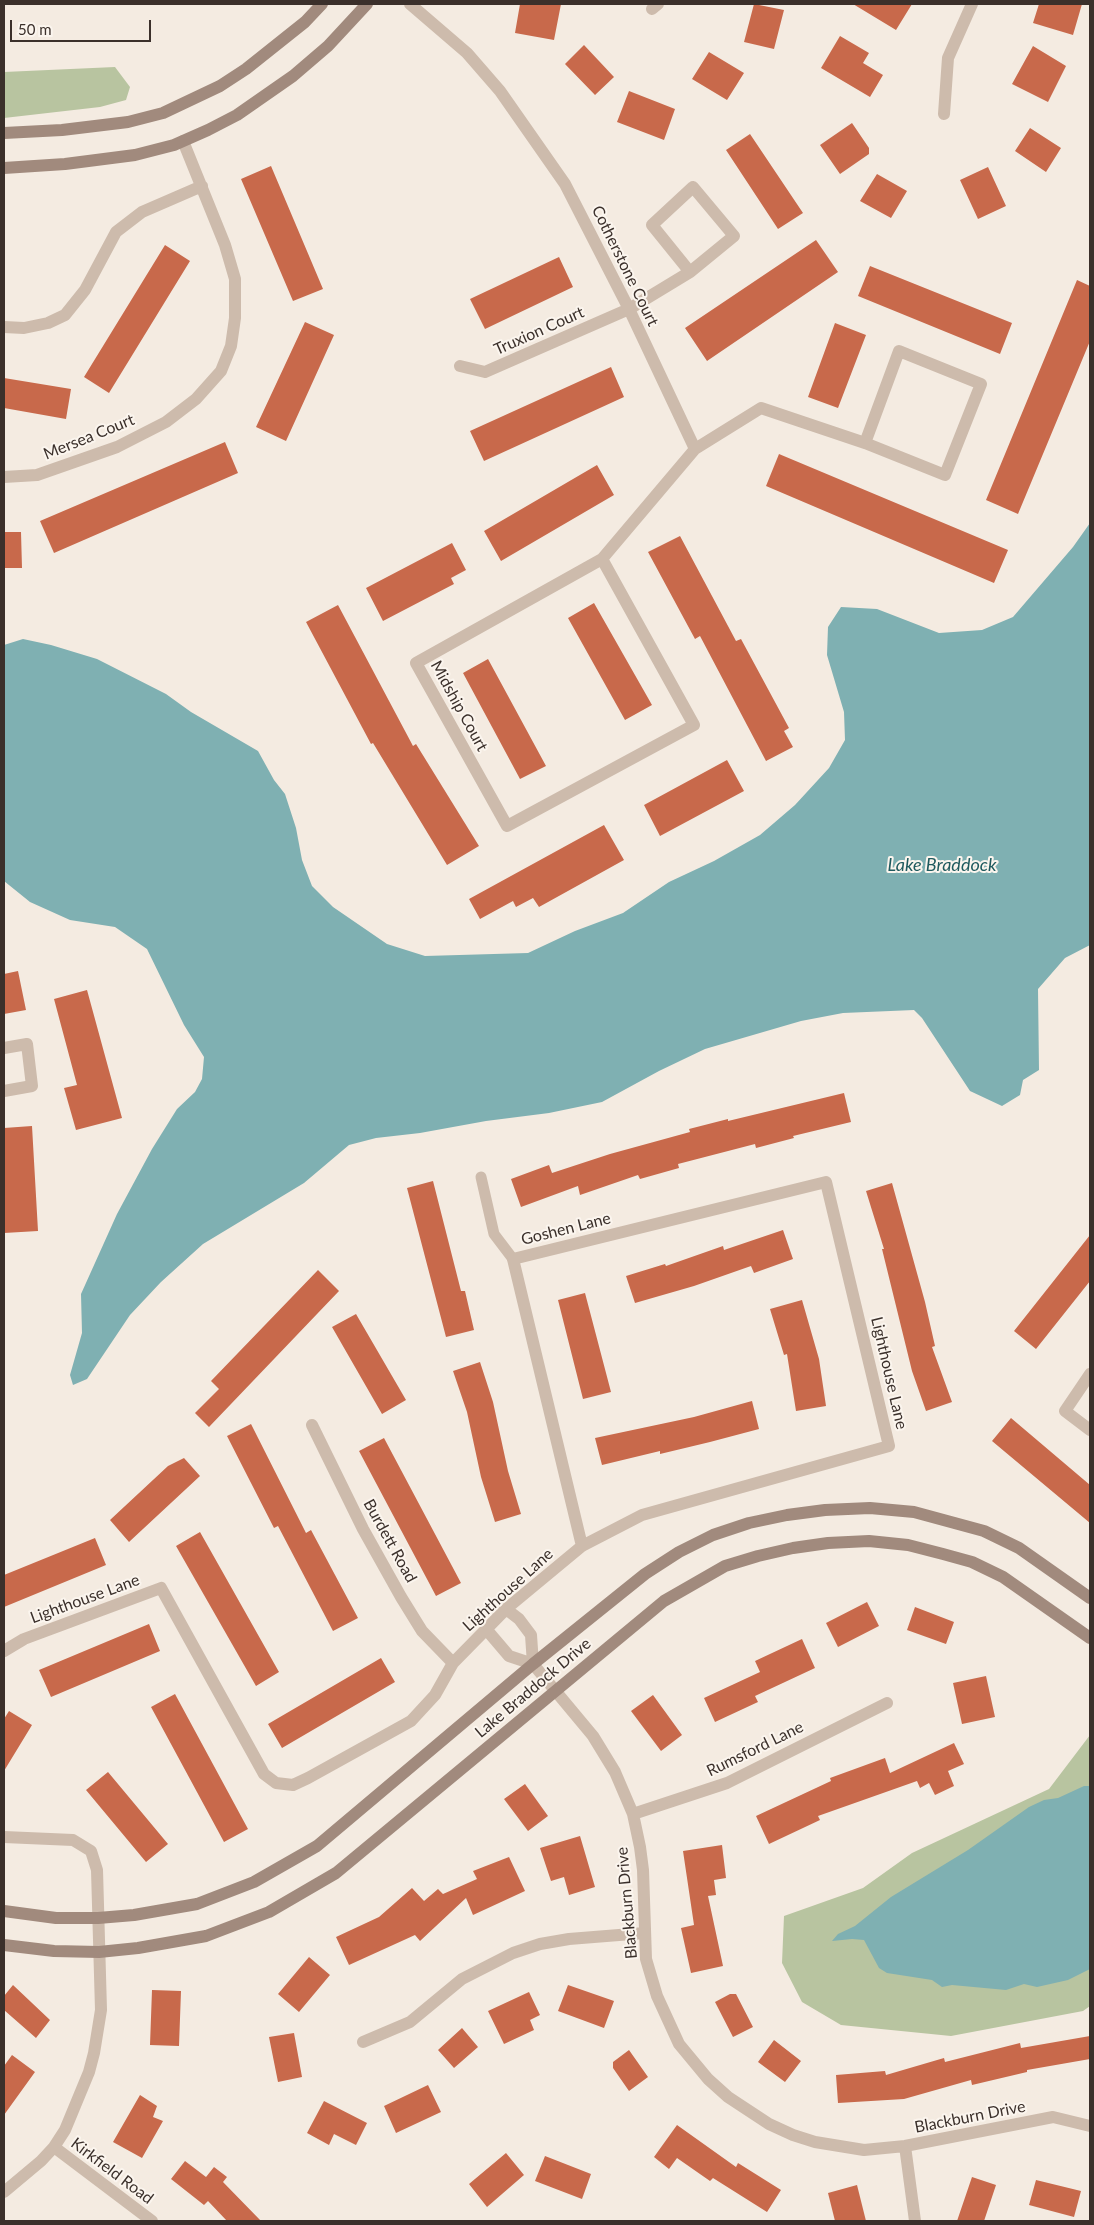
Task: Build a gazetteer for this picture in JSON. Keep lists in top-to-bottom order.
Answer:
{
  "streets": {
    "street": [
      "Cotherstone Court",
      "Truxion Court",
      "Mersea Court",
      "Midship Court",
      "Goshen Lane",
      "Lighthouse Lane",
      "Burdett Road",
      "Lake Braddock Drive",
      "Rumsford Lane",
      "Blackburn Drive",
      "Kirkfield Road"
    ]
  },
  "crossings": [
    ["Cotherstone Court", "Truxion Court"],
    ["Goshen Lane", "Lighthouse Lane"],
    ["Lighthouse Lane", "Burdett Road"],
    ["Lake Braddock Drive", "Blackburn Drive"],
    ["Rumsford Lane", "Blackburn Drive"]
  ],
  "water": ["Lake Braddock"],
  "scale_bar": "50 m"
}
